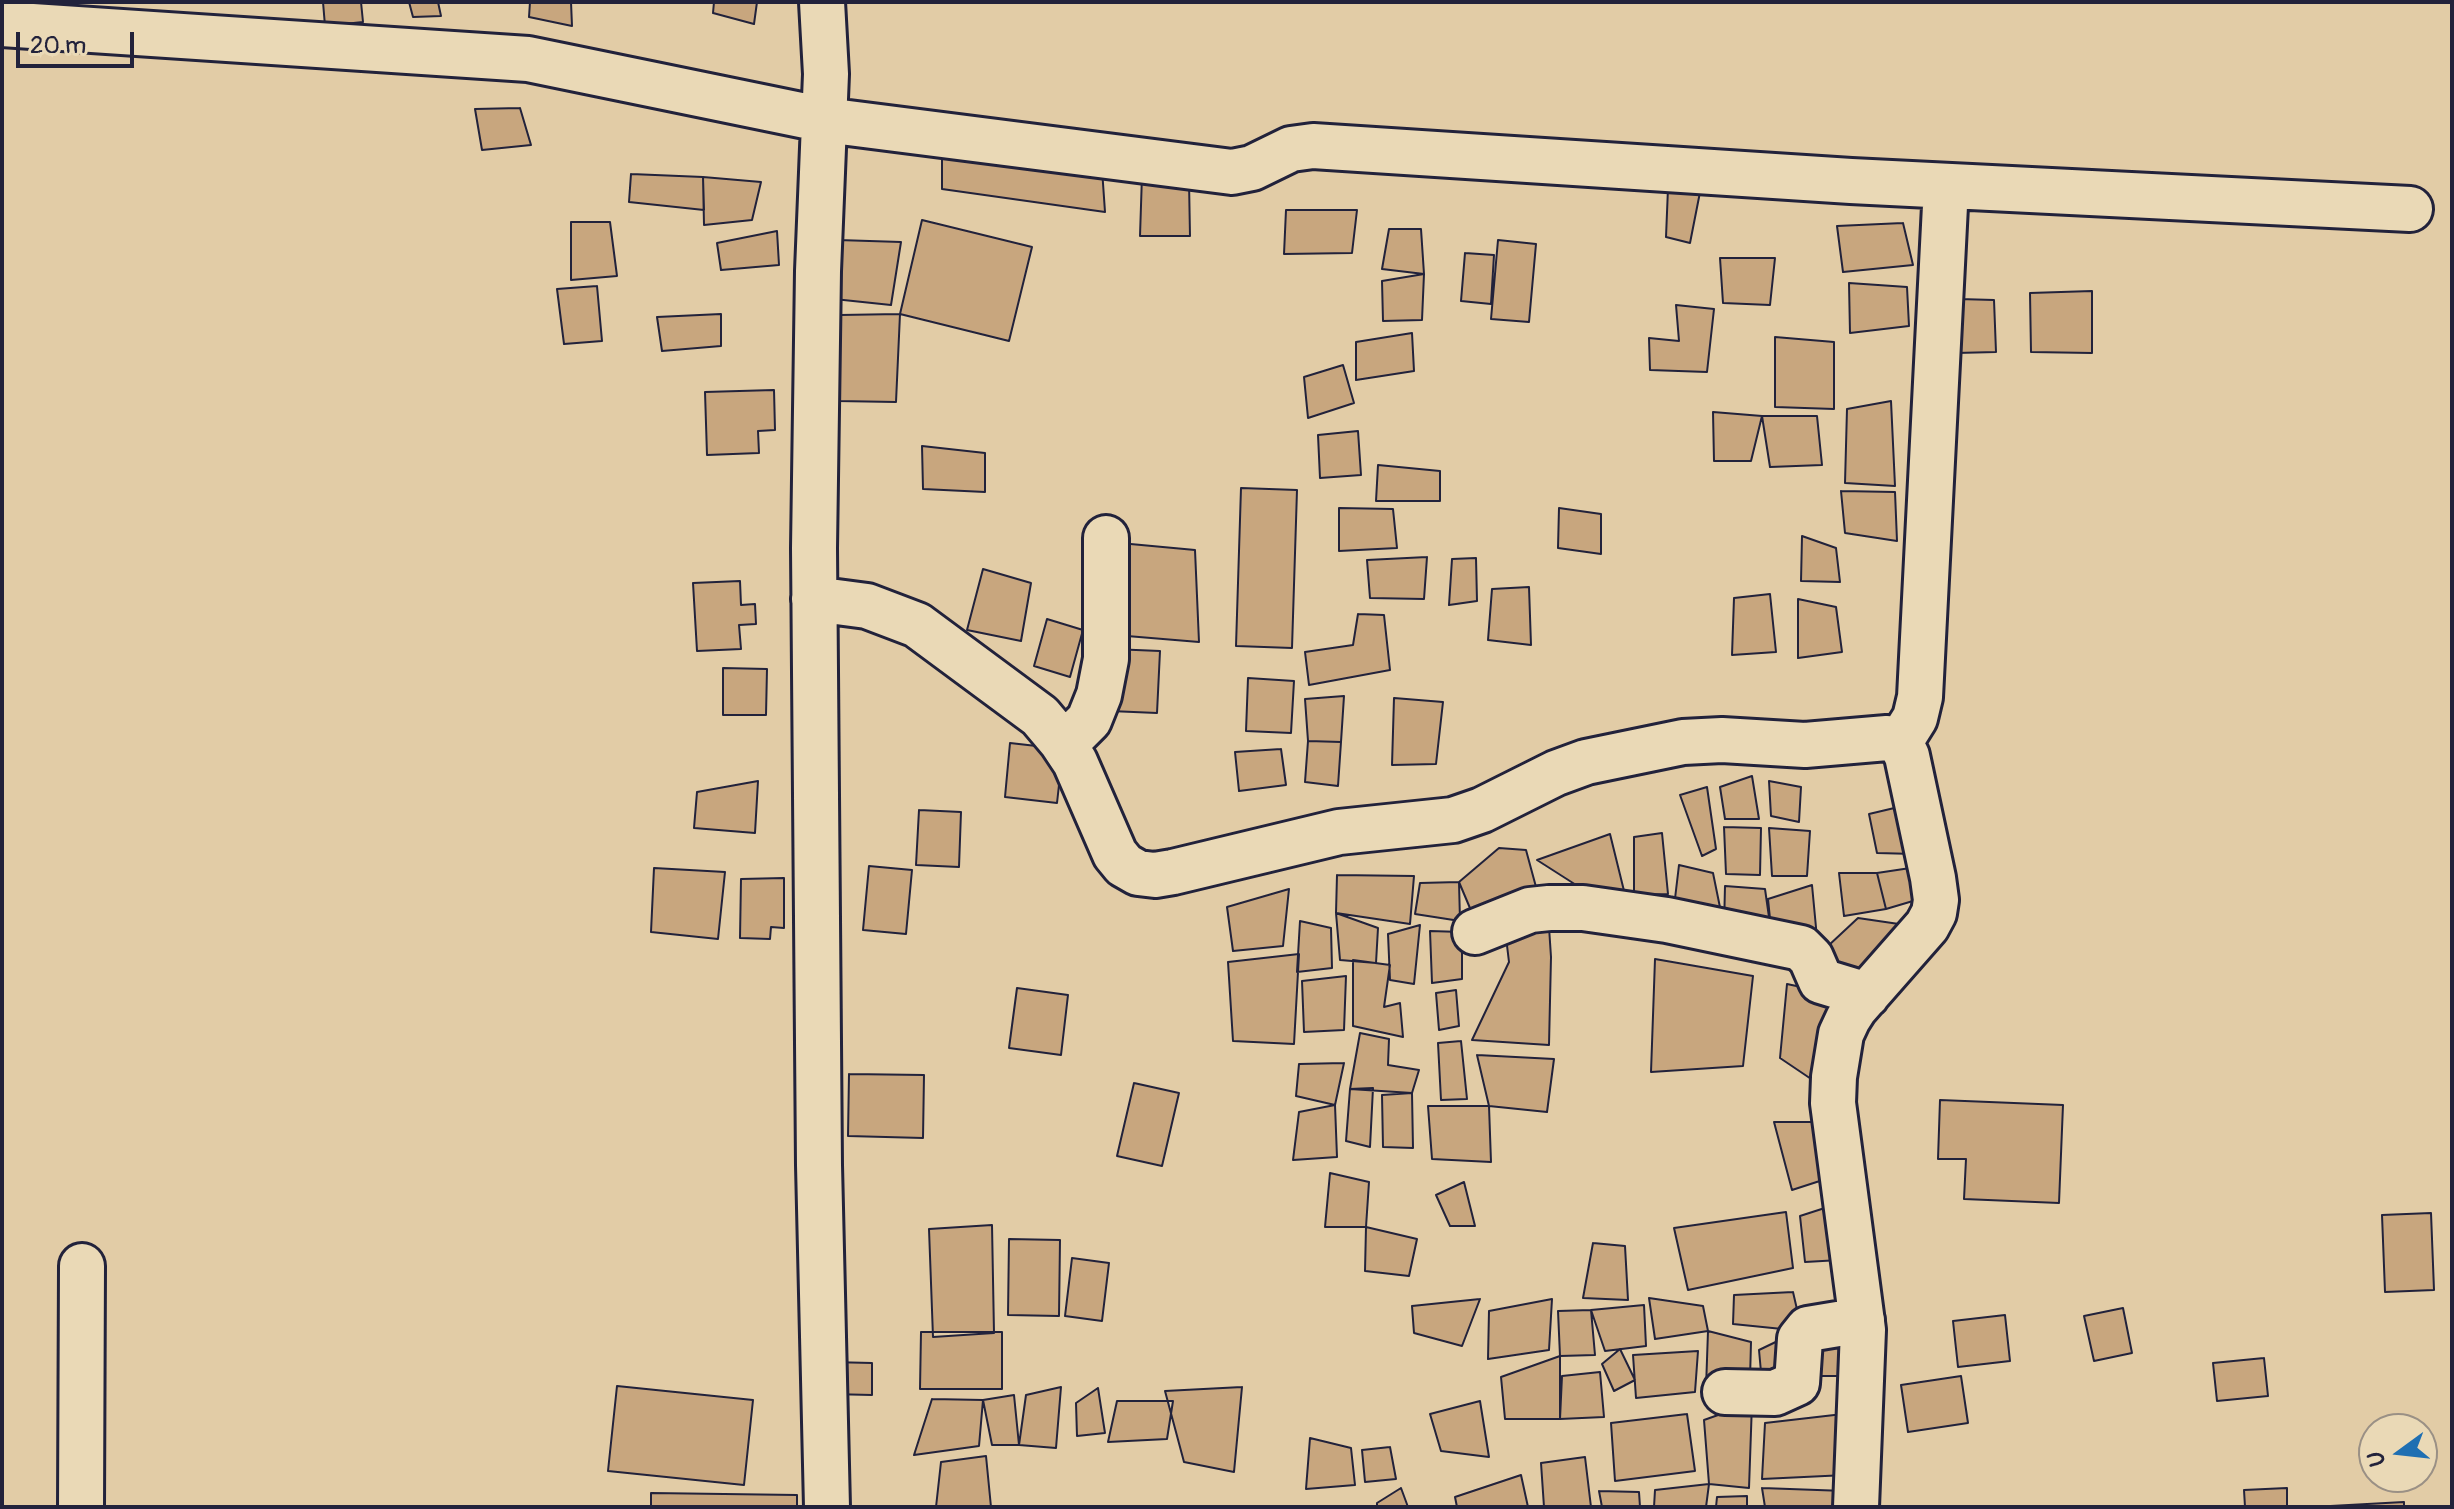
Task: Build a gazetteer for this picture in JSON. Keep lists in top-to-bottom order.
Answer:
{
  "scale_bar": "20 m",
  "north": "left"
}
